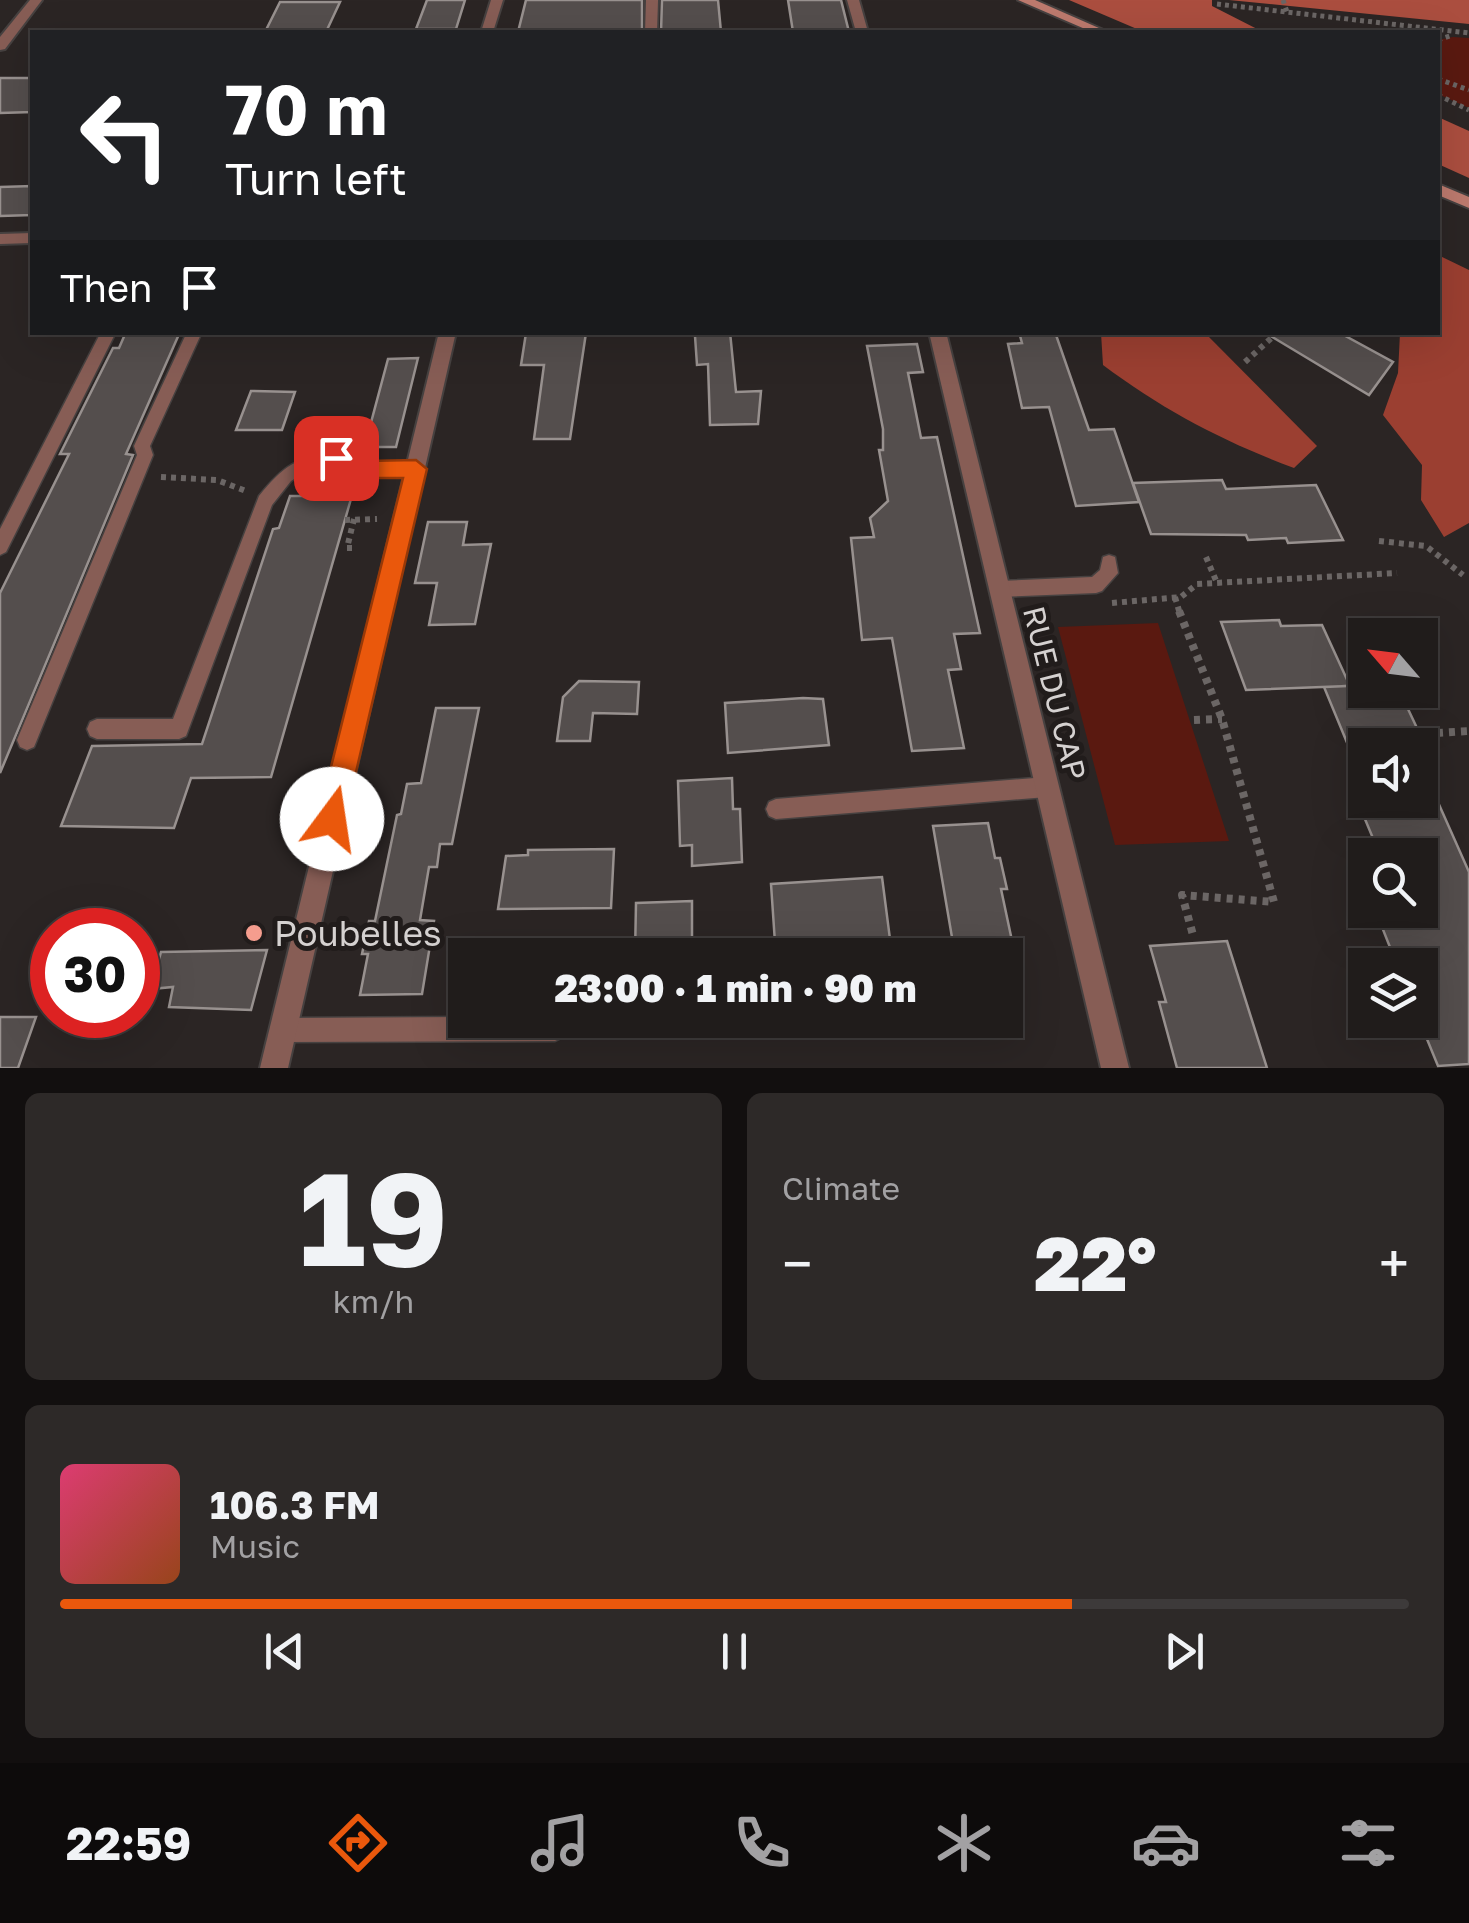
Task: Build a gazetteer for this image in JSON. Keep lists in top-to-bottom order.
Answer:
{
  "streets": {
    "street": ["RUE DU CAP"]
  },
  "places": ["Poubelles"],
  "north": "top left",
  "page": {
    "turn": ["70 m", "Turn left"],
    "then": "Then",
    "limit": "30",
    "trip": "23:00 · 1 min · 90 m",
    "tile": [
      ["19", "km/h"],
      "Climate"
    ],
    "heat": ["−", "22°", "+"],
    "song": ["106.3 FM", "Music"],
    "tabs": "22:59"
  }
}
